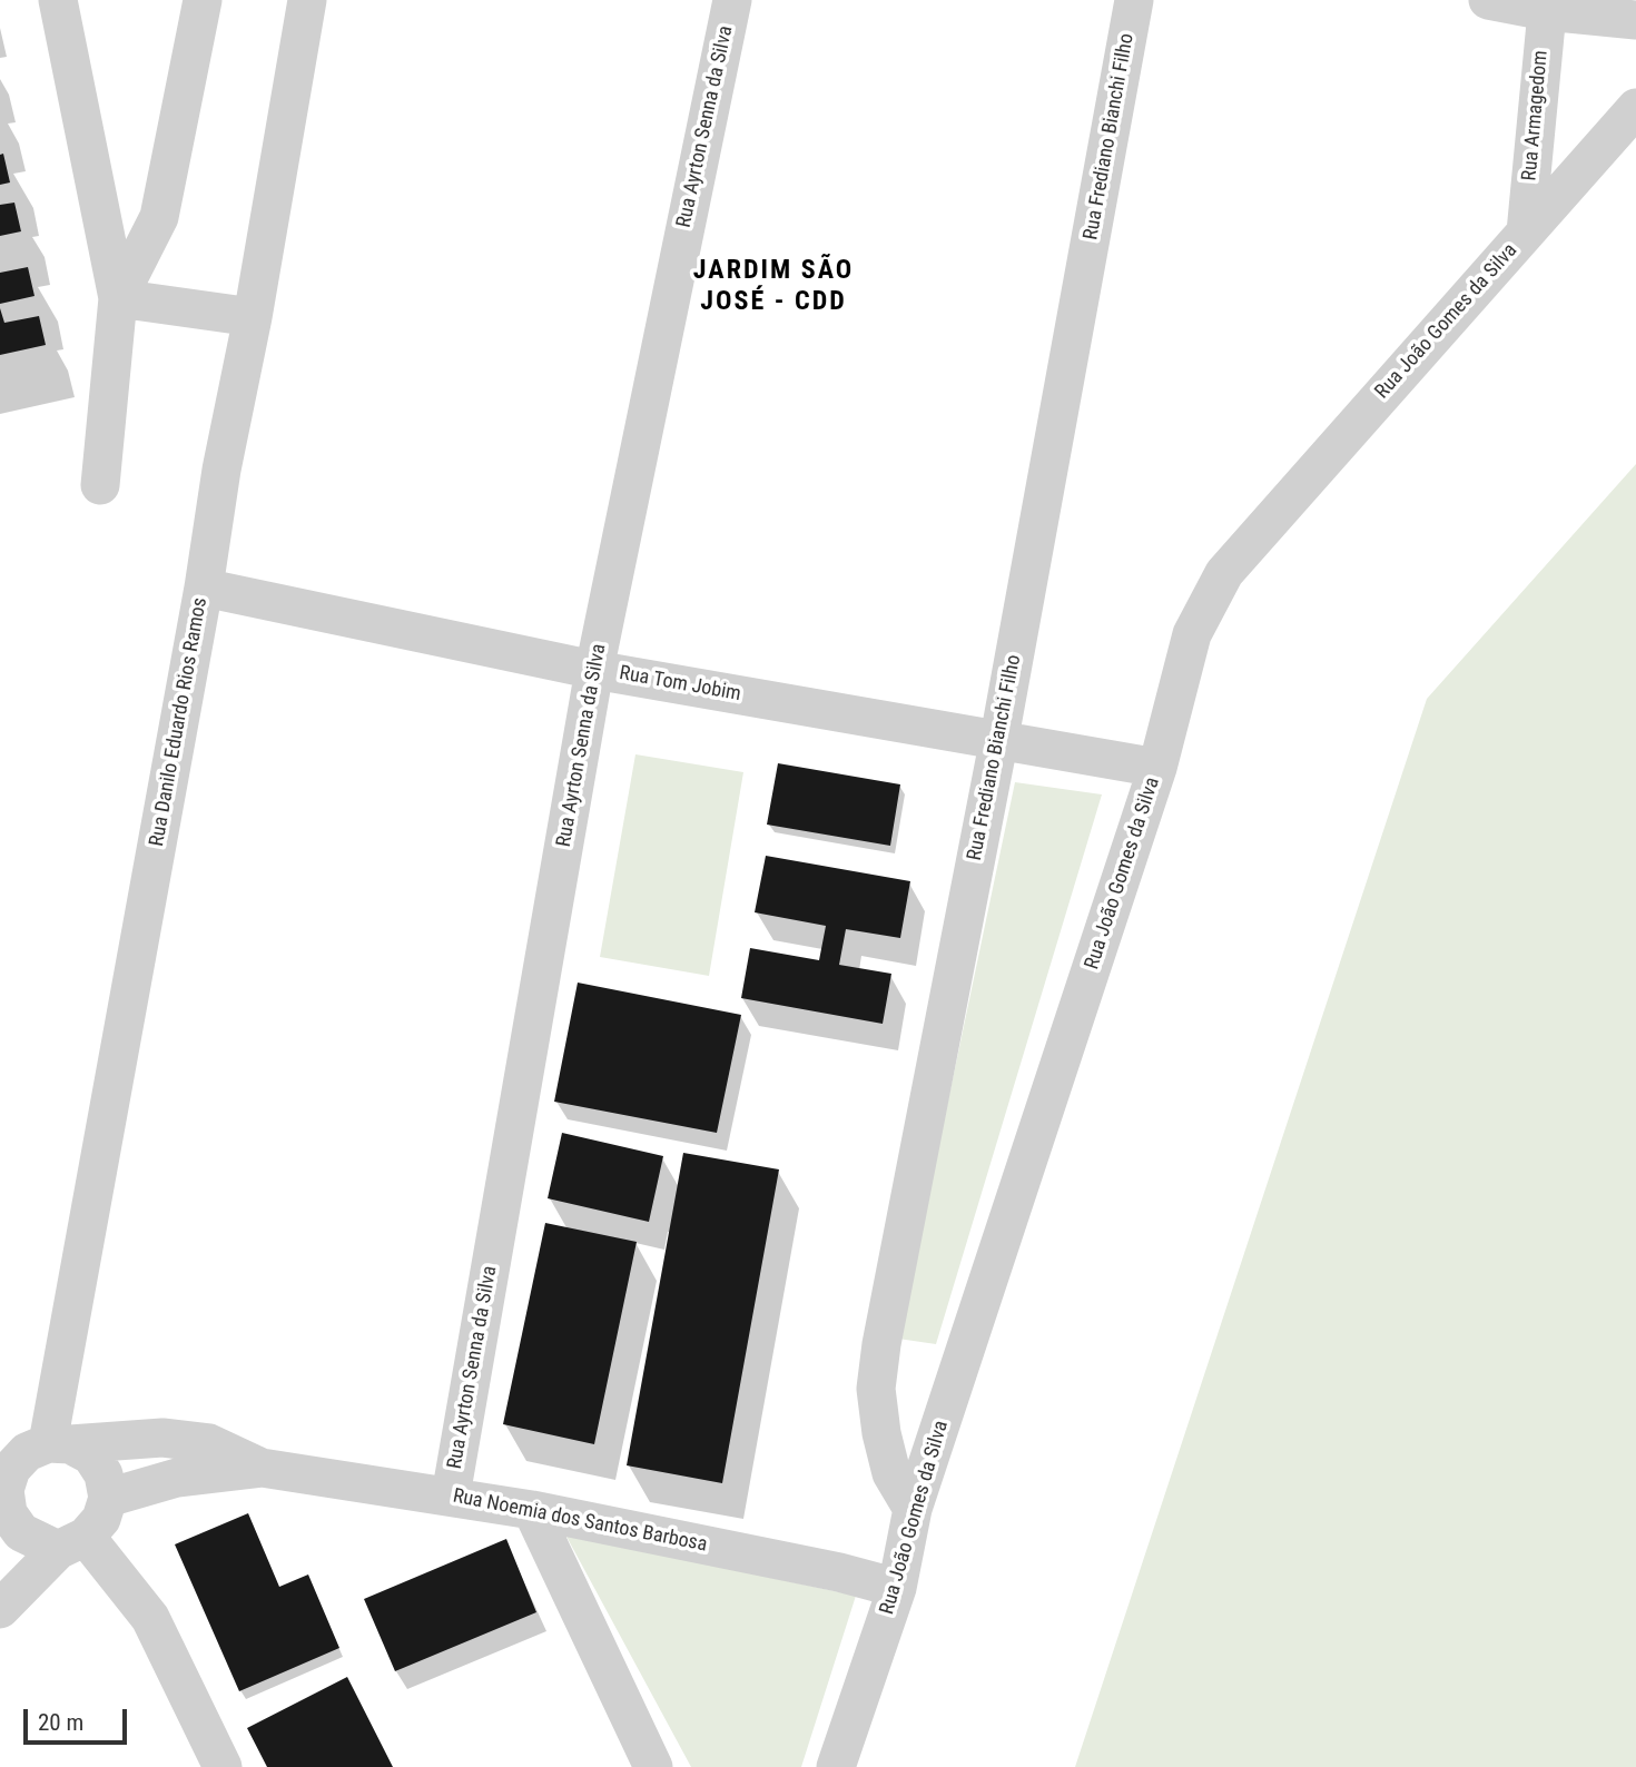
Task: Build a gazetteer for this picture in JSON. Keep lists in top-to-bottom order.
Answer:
{
  "streets": {
    "street": [
      "Rua Armagedom",
      "Rua Ayrton Senna da Silva",
      "Rua Frediano Bianchi Filho",
      "Rua João Gomes da Silva",
      "Rua Tom Jobim",
      "Rua Danilo Eduardo Rios Ramos",
      "Rua Noemia dos Santos Barbosa"
    ]
  },
  "crossings": [
    ["Rua Armagedom", "Rua João Gomes da Silva"],
    ["Rua Ayrton Senna da Silva", "Rua Tom Jobim"],
    ["Rua Ayrton Senna da Silva", "Rua Noemia dos Santos Barbosa"],
    ["Rua Frediano Bianchi Filho", "Rua João Gomes da Silva"],
    ["Rua Frediano Bianchi Filho", "Rua Tom Jobim"],
    ["Rua João Gomes da Silva", "Rua Tom Jobim"],
    ["Rua João Gomes da Silva", "Rua Noemia dos Santos Barbosa"],
    ["Rua Tom Jobim", "Rua Danilo Eduardo Rios Ramos"],
    ["Rua Danilo Eduardo Rios Ramos", "Rua Noemia dos Santos Barbosa"]
  ],
  "districts": ["JARDIM SÃO JOSÉ - CDD"],
  "scale_bar": "20 m"
}
